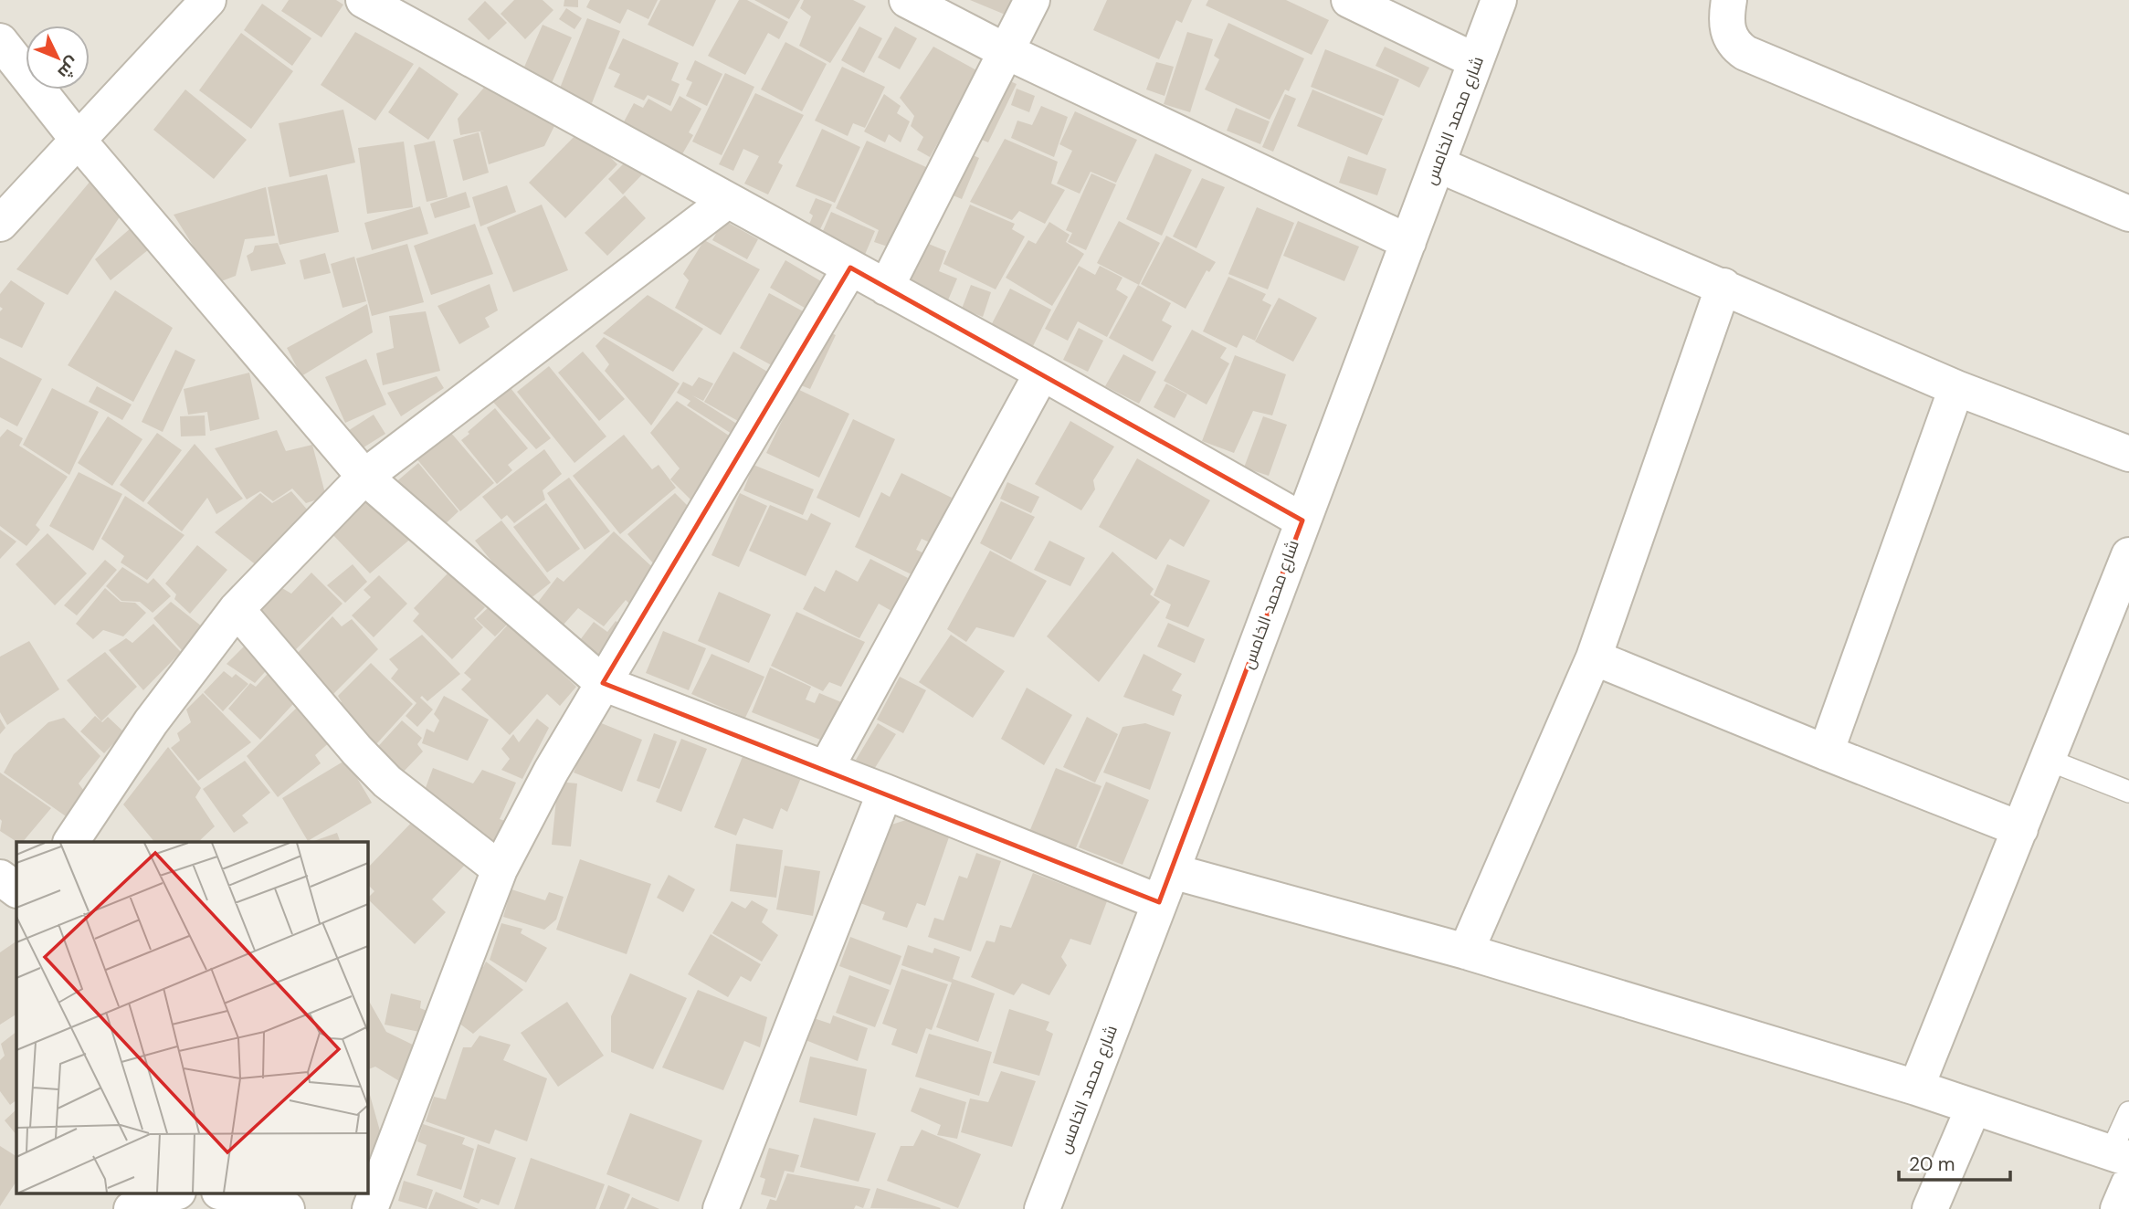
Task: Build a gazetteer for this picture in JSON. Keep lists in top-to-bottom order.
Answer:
{
  "streets": {
    "street": ["شارع محمد الخامس"]
  },
  "scale_bar": "20 m",
  "north": "bottom right"
}
